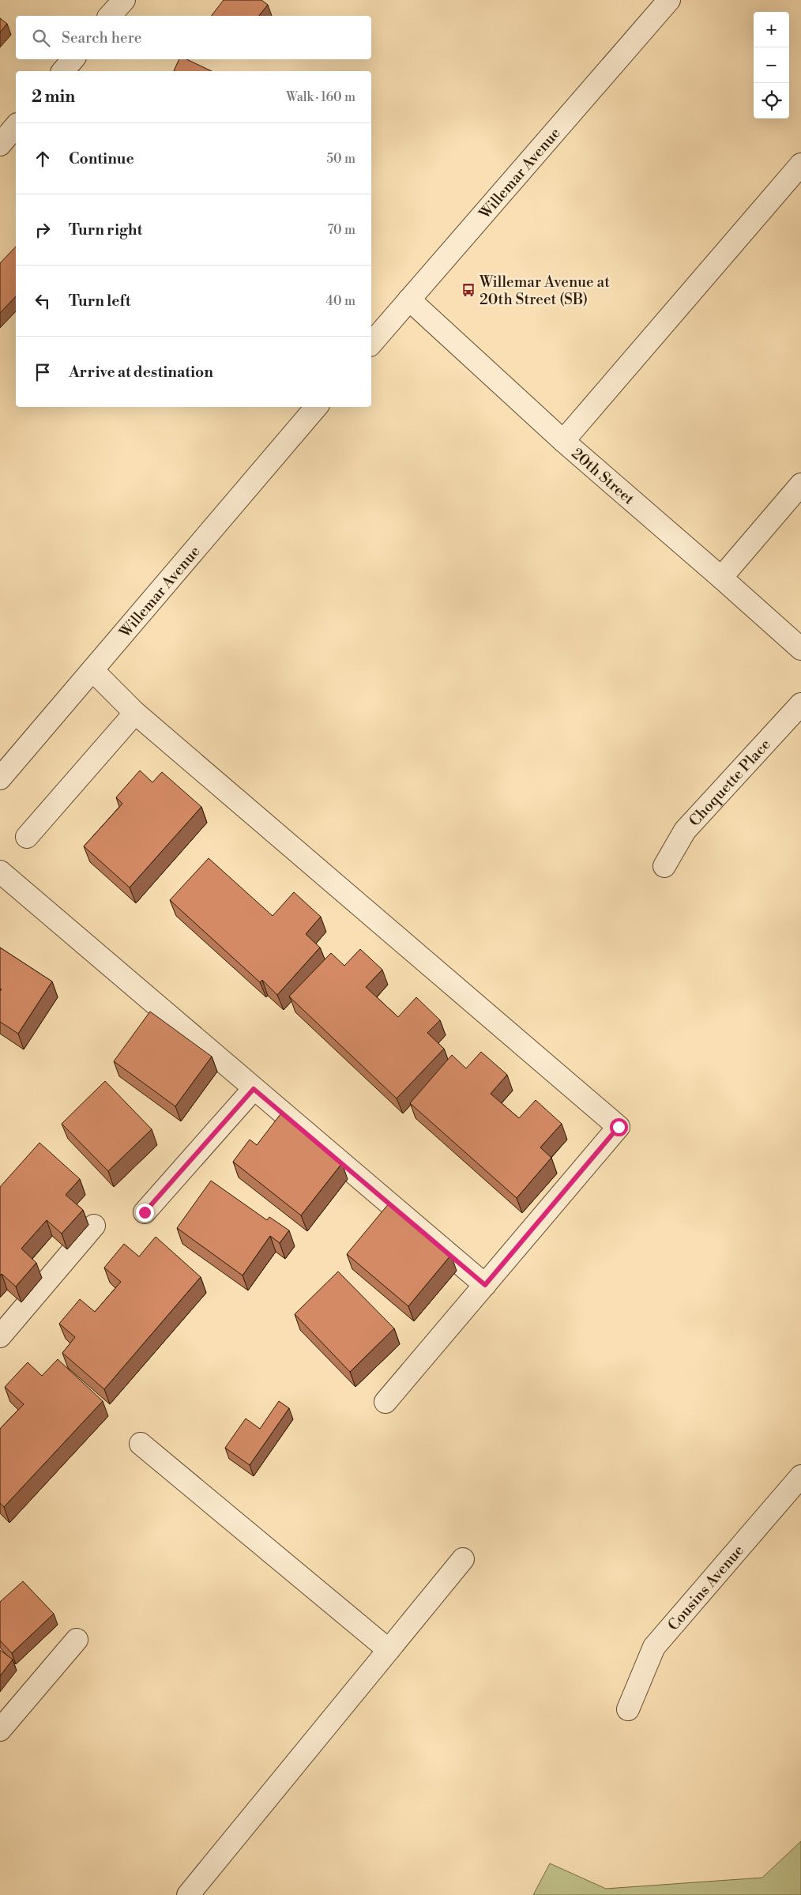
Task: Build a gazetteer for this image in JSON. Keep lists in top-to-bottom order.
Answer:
{
  "streets": {
    "street": [
      "Willemar Avenue",
      "20th Street",
      "Choquette Place",
      "Cousins Avenue"
    ]
  },
  "crossings": [
    ["Willemar Avenue", "20th Street"]
  ],
  "places": {
    "bus stop": ["Willemar Avenue at 20th Street (SB)"]
  },
  "page": {
    "map_buttons": ["+", "−"],
    "search": "Search here",
    "heading": ["2 min", "Walk · 160 m"],
    "list": [
      ["Continue", "50 m"],
      ["Turn right", "70 m"],
      ["Turn left", "40 m"],
      "Arrive at destination"
    ]
  }
}
